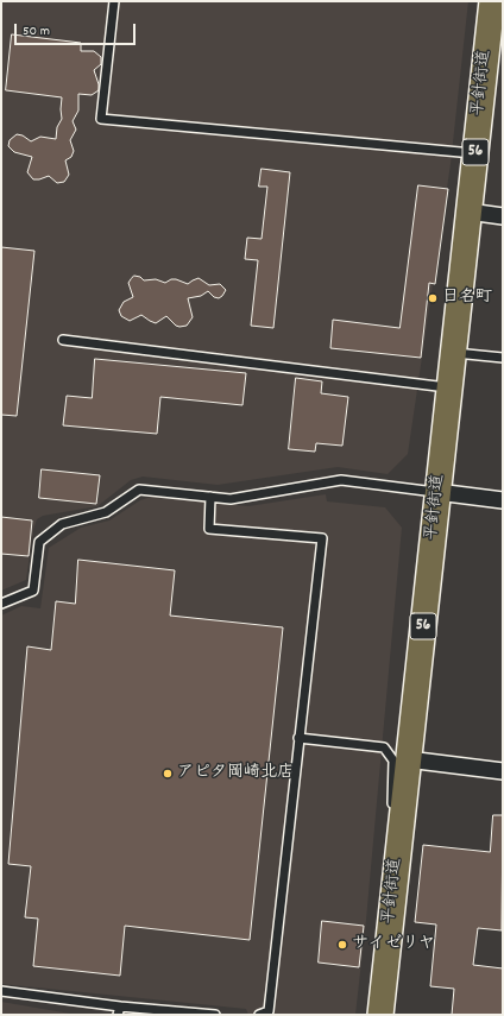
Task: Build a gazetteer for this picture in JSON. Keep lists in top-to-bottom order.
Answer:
{
  "streets": {
    "main road": ["平針街道", "56"]
  },
  "places": ["日名町", "アピタ岡崎北店", "サイゼリヤ"],
  "scale_bar": "50 m"
}
